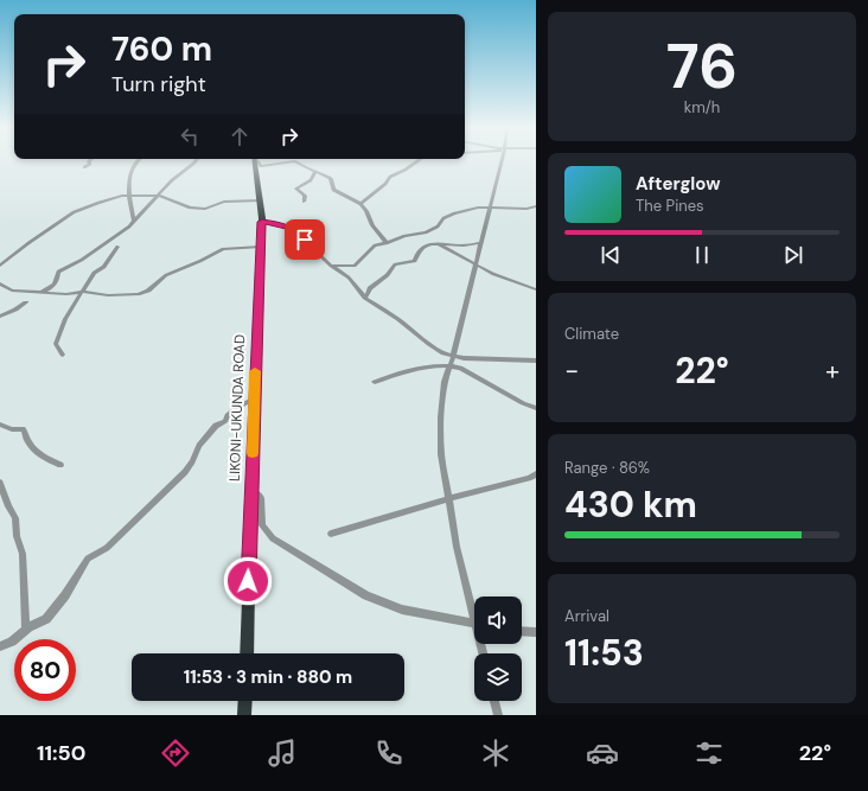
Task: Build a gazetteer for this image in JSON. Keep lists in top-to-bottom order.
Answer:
{
  "streets": {
    "highway": ["LIKONI-UKUNDA ROAD"]
  },
  "page": {
    "tile": [
      ["76", "km/h"],
      "Climate",
      ["Range · 86%", "430 km"],
      ["Arrival", "11:53"]
    ],
    "turn": ["760 m", "Turn right"],
    "song": ["Afterglow", "The Pines"],
    "heat": ["−", "22°", "+"],
    "limit": "80",
    "trip": "11:53 · 3 min · 880 m",
    "tabs": ["11:50", "22°"]
  }
}
